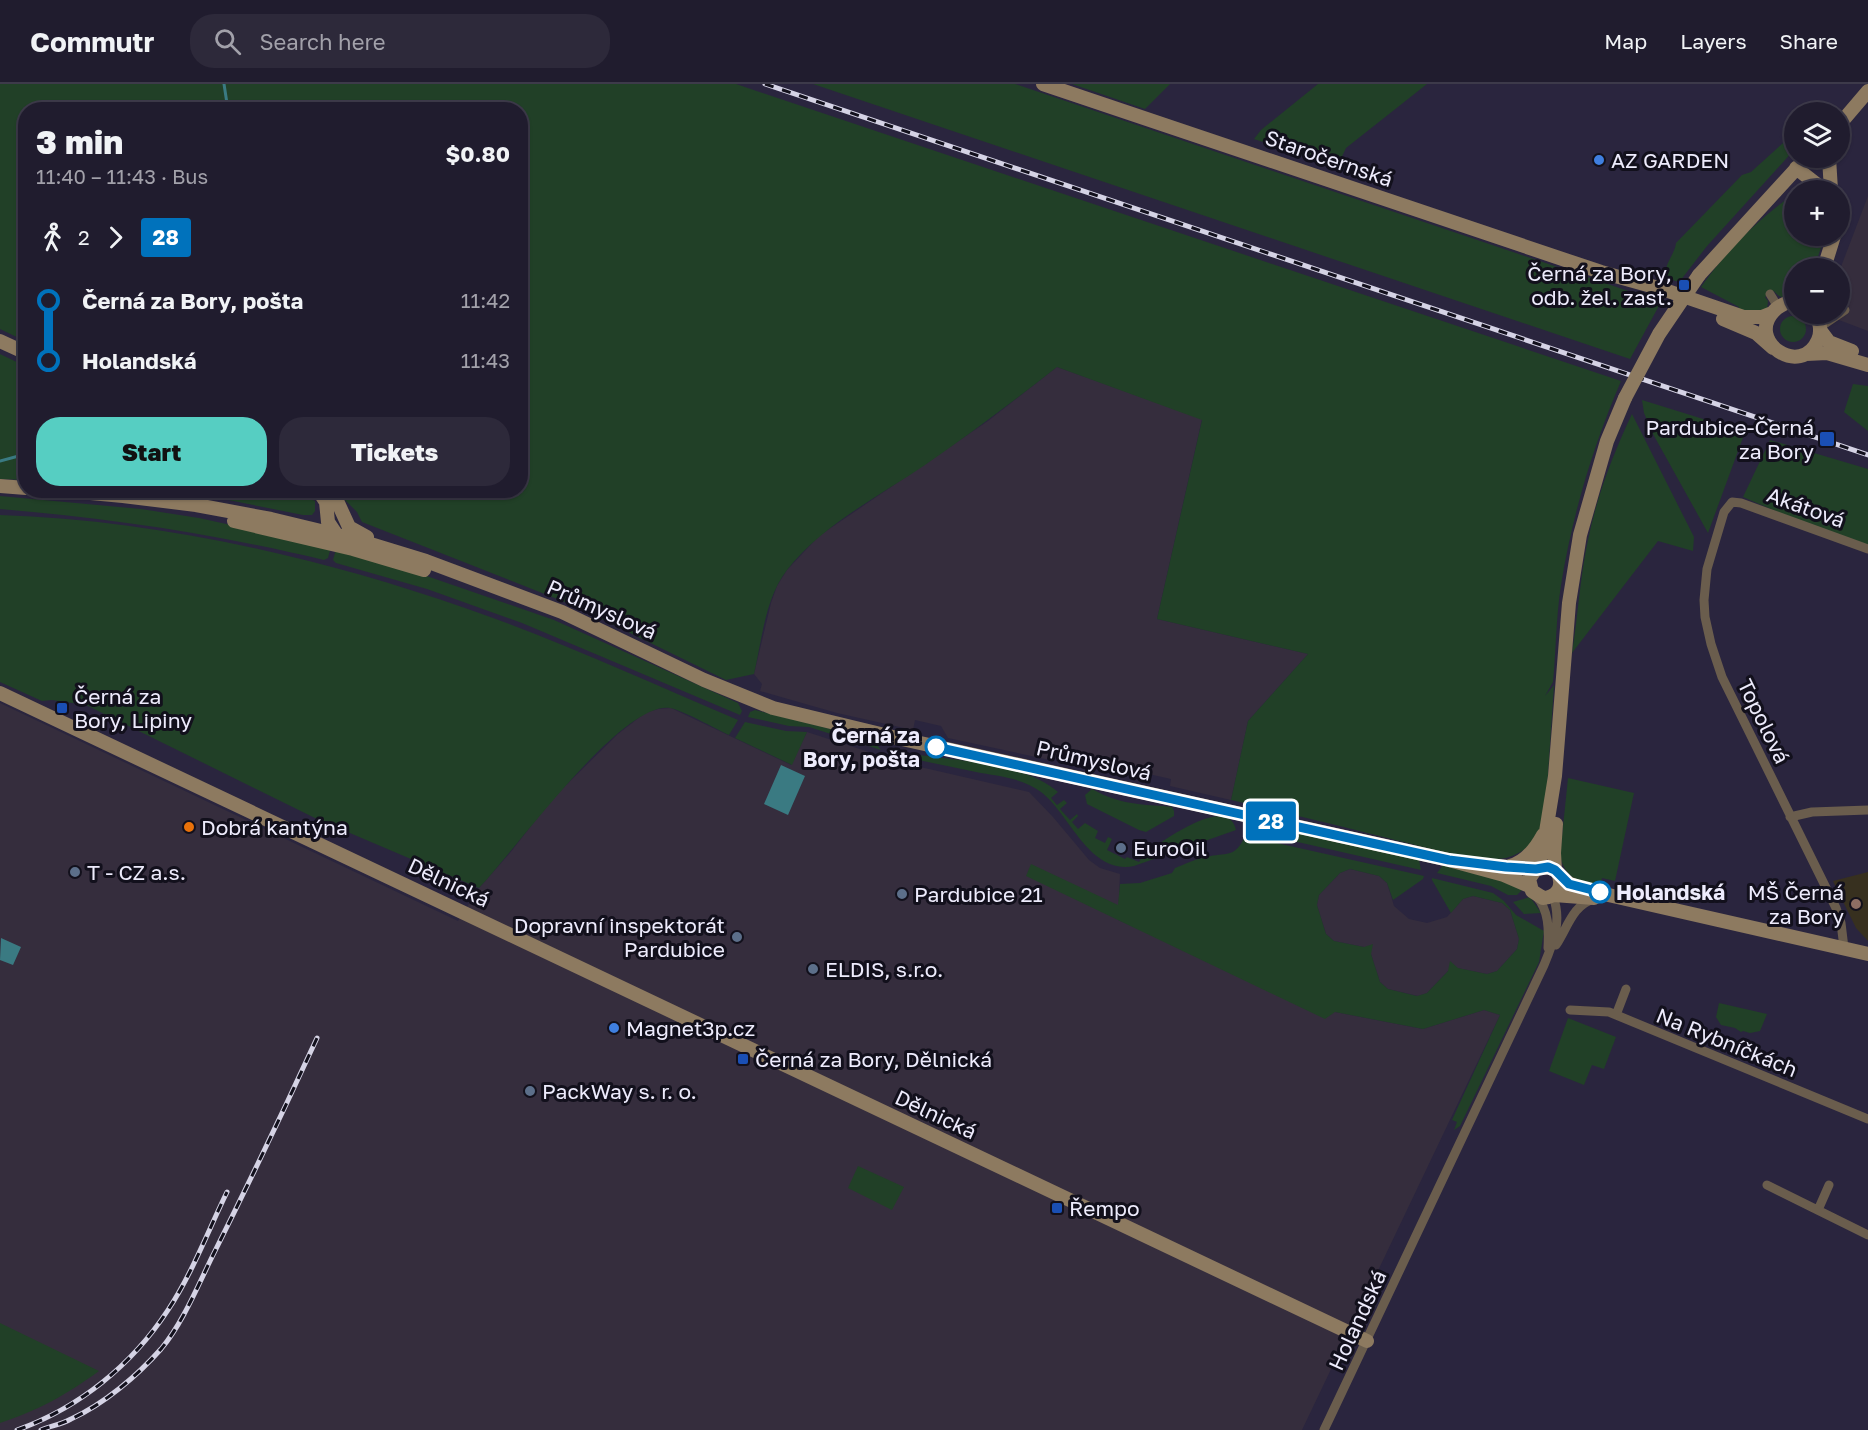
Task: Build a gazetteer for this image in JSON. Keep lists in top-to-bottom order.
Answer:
{
  "streets": {
    "main road": ["Staročernská", "Průmyslová", "Dělnická"],
    "street": [
      "Akátová",
      "Topolová",
      "Na Rybníčkách",
      "Holandská"
    ]
  },
  "crossings": [
    ["Akátová", "Topolová"],
    ["Průmyslová", "Holandská"],
    ["Dělnická", "Holandská"]
  ],
  "places": {
    "other": [
      "AZ GARDEN",
      "Černá za Bory, pošta",
      "Dobrá kantýna",
      "EuroOil",
      "T - CZ a.s.",
      "Holandská",
      "Pardubice 21",
      "MŠ Černá za Bory",
      "Dopravní inspektorát Pardubice",
      "ELDIS, s.r.o.",
      "Magnet3p.cz",
      "PackWay s. r. o."
    ],
    "transit": [
      "Černá za Bory, odb. žel. zast.",
      "Pardubice-Černá za Bory",
      "Černá za Bory, Lipiny",
      "Černá za Bory, Dělnická",
      "Řempo"
    ]
  },
  "lines": ["bus line 28"],
  "page": {
    "header": "Commutr",
    "search": "Search here",
    "nav": ["Map", "Layers", "Share"],
    "on_map": "28",
    "map_buttons": ["+", "−"],
    "heading": ["3 min", "11:40 – 11:43 · Bus", "$0.80"],
    "legs": ["2", "28"],
    "list": [
      {
        "name": "Černá za Bory, pošta",
        "value": "11:42"
      },
      {
        "name": "Holandská",
        "value": "11:43"
      }
    ],
    "buttons": ["Start", "Tickets"]
  }
}
